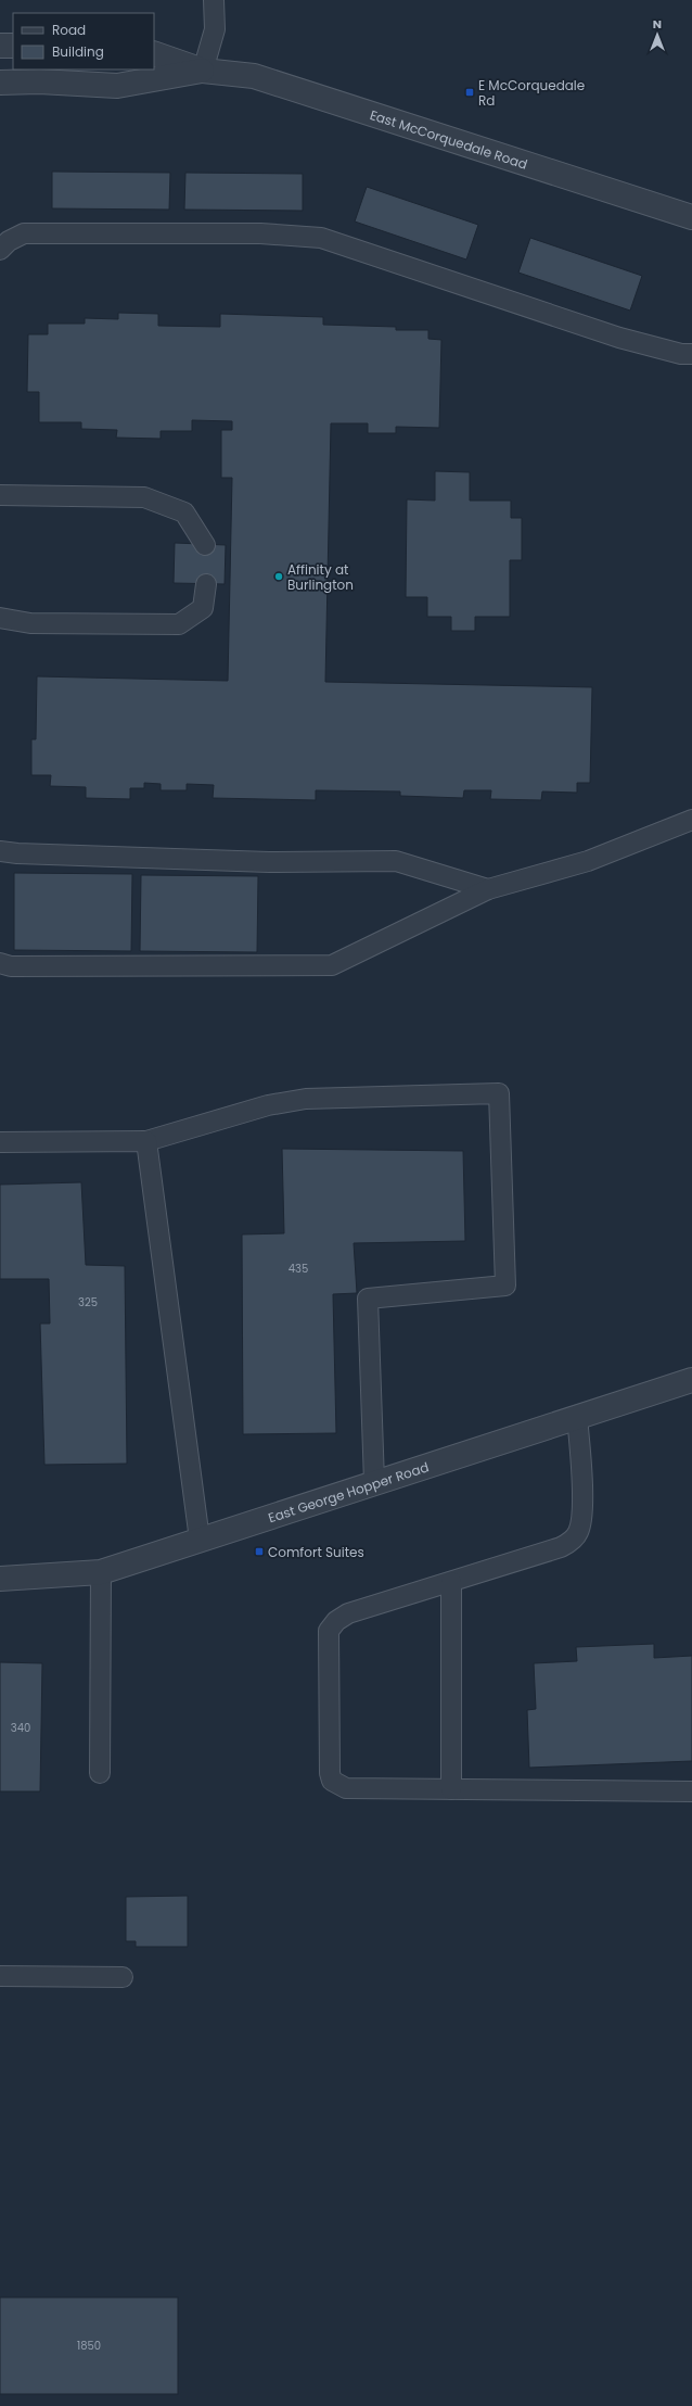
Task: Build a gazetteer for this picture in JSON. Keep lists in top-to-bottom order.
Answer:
{
  "streets": {
    "street": ["East McCorquedale Road", "East George Hopper Road"]
  },
  "places": {
    "transit": ["E McCorquedale Rd", "Comfort Suites"],
    "other": ["Affinity at Burlington"]
  },
  "house_numbers": [
    "435",
    "325",
    "340",
    "1850"
  ],
  "legend": ["Road", "Building"],
  "north": "top"
}
